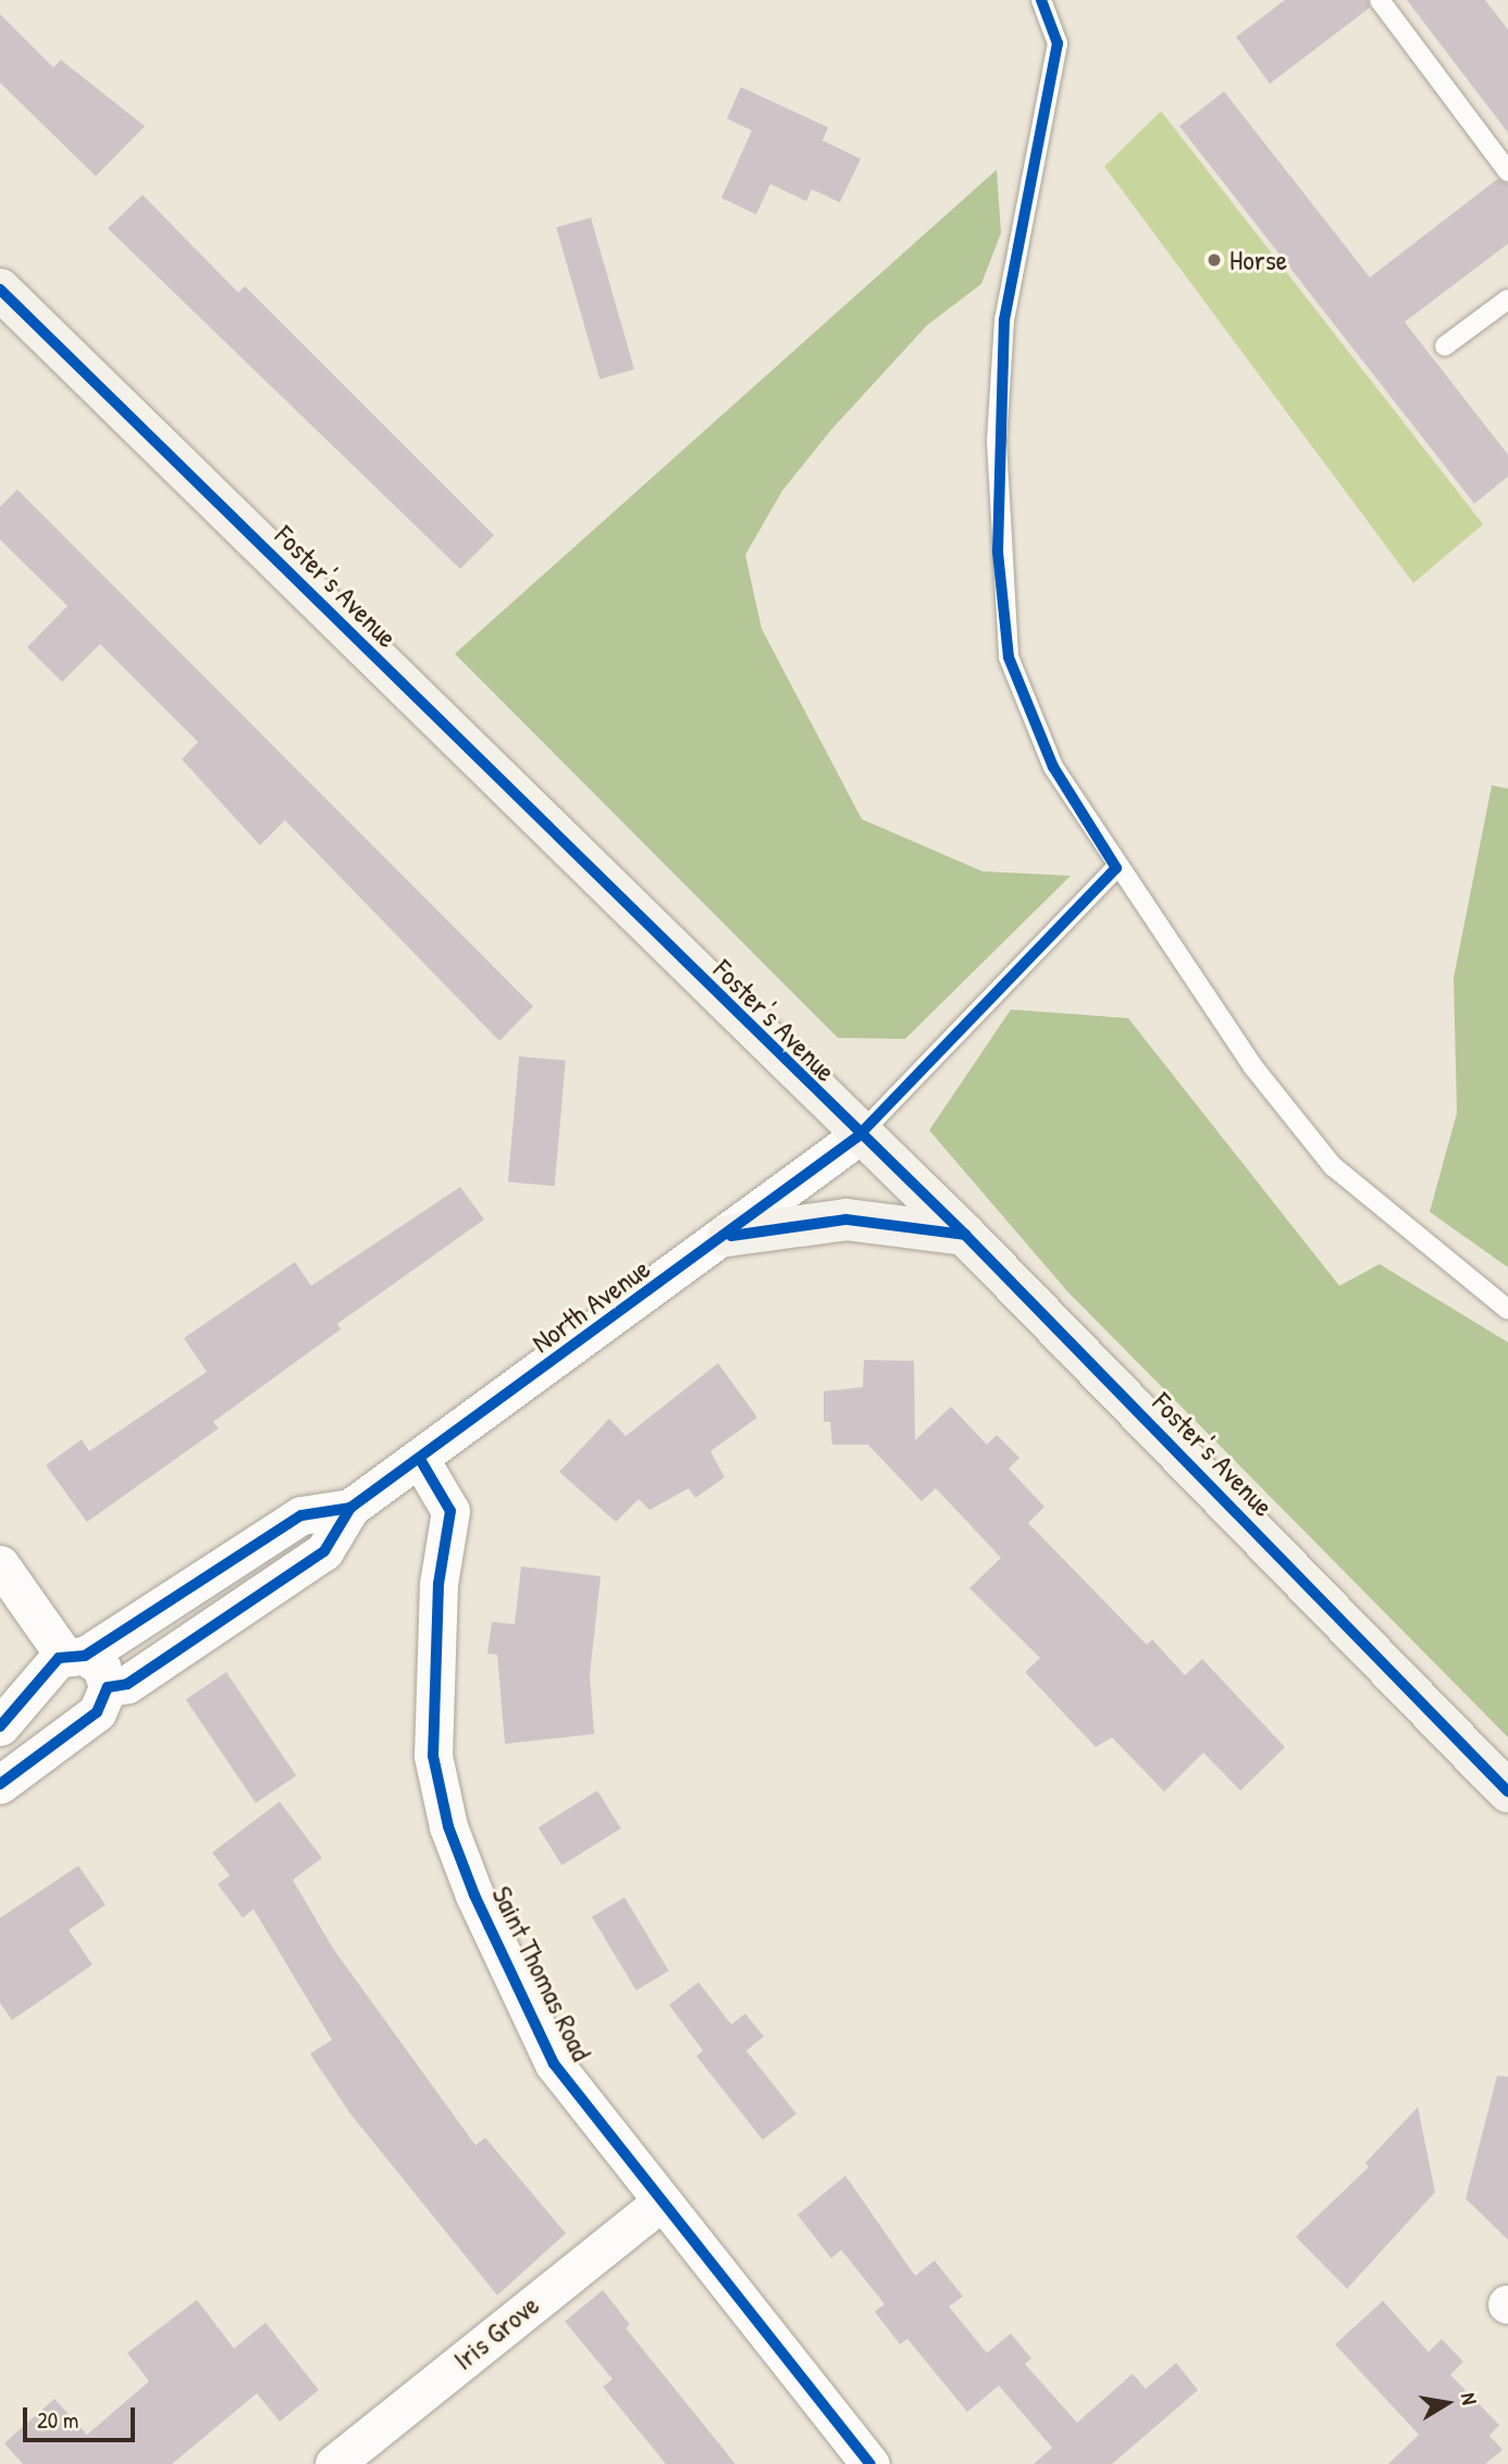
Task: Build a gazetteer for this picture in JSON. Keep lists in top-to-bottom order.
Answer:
{
  "streets": {
    "main road": ["Foster's Avenue"],
    "street": ["North Avenue", "Saint Thomas Road", "Iris Grove"]
  },
  "crossings": [
    ["Foster's Avenue", "North Avenue"],
    ["North Avenue", "Saint Thomas Road"],
    ["Saint Thomas Road", "Iris Grove"]
  ],
  "places": ["Horse"],
  "scale_bar": "20 m",
  "north": "right"
}
